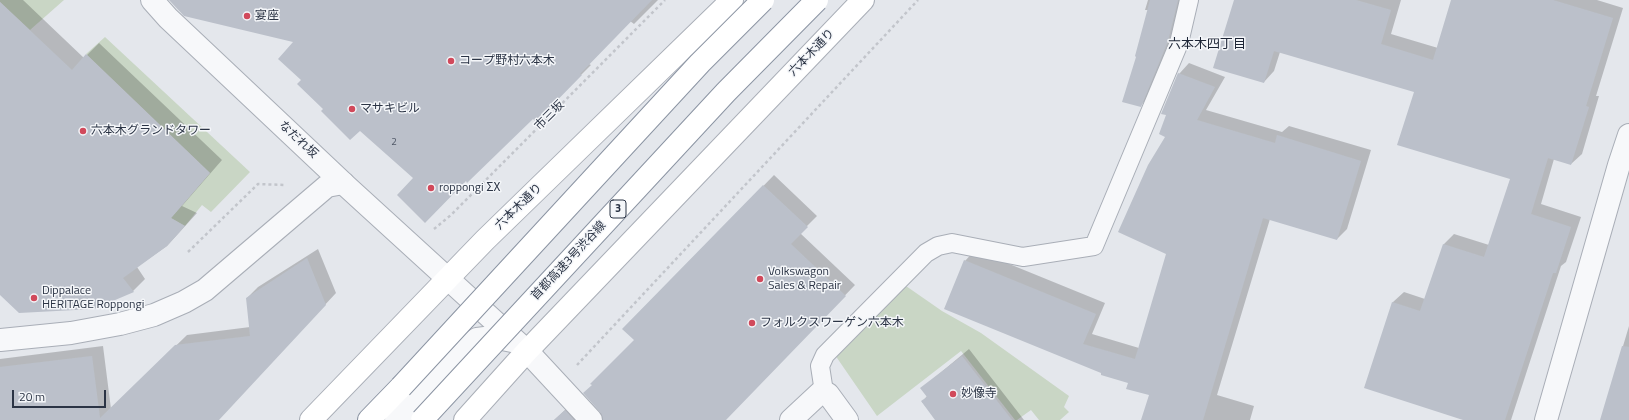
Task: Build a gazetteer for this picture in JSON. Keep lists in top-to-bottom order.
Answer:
{
  "streets": {
    "main road": ["六本木通り", "3", "首都高速3号渋谷線"],
    "street": ["なだれ坂"],
    "path": ["市三坂"]
  },
  "crossings": [
    ["六本木通り", "なだれ坂"]
  ],
  "districts": ["六本木四丁目"],
  "places": [
    "宴座",
    "コープ野村六本木",
    "マサキビル",
    "六本木グランドタワー",
    "roppongi ΣΧ",
    "Volkswagon Sales & Repair",
    "Dippalace HERITAGE Roppongi",
    "フォルクスワーゲン六本木",
    "妙像寺"
  ],
  "house_numbers": ["2"],
  "scale_bar": "20 m"
}
